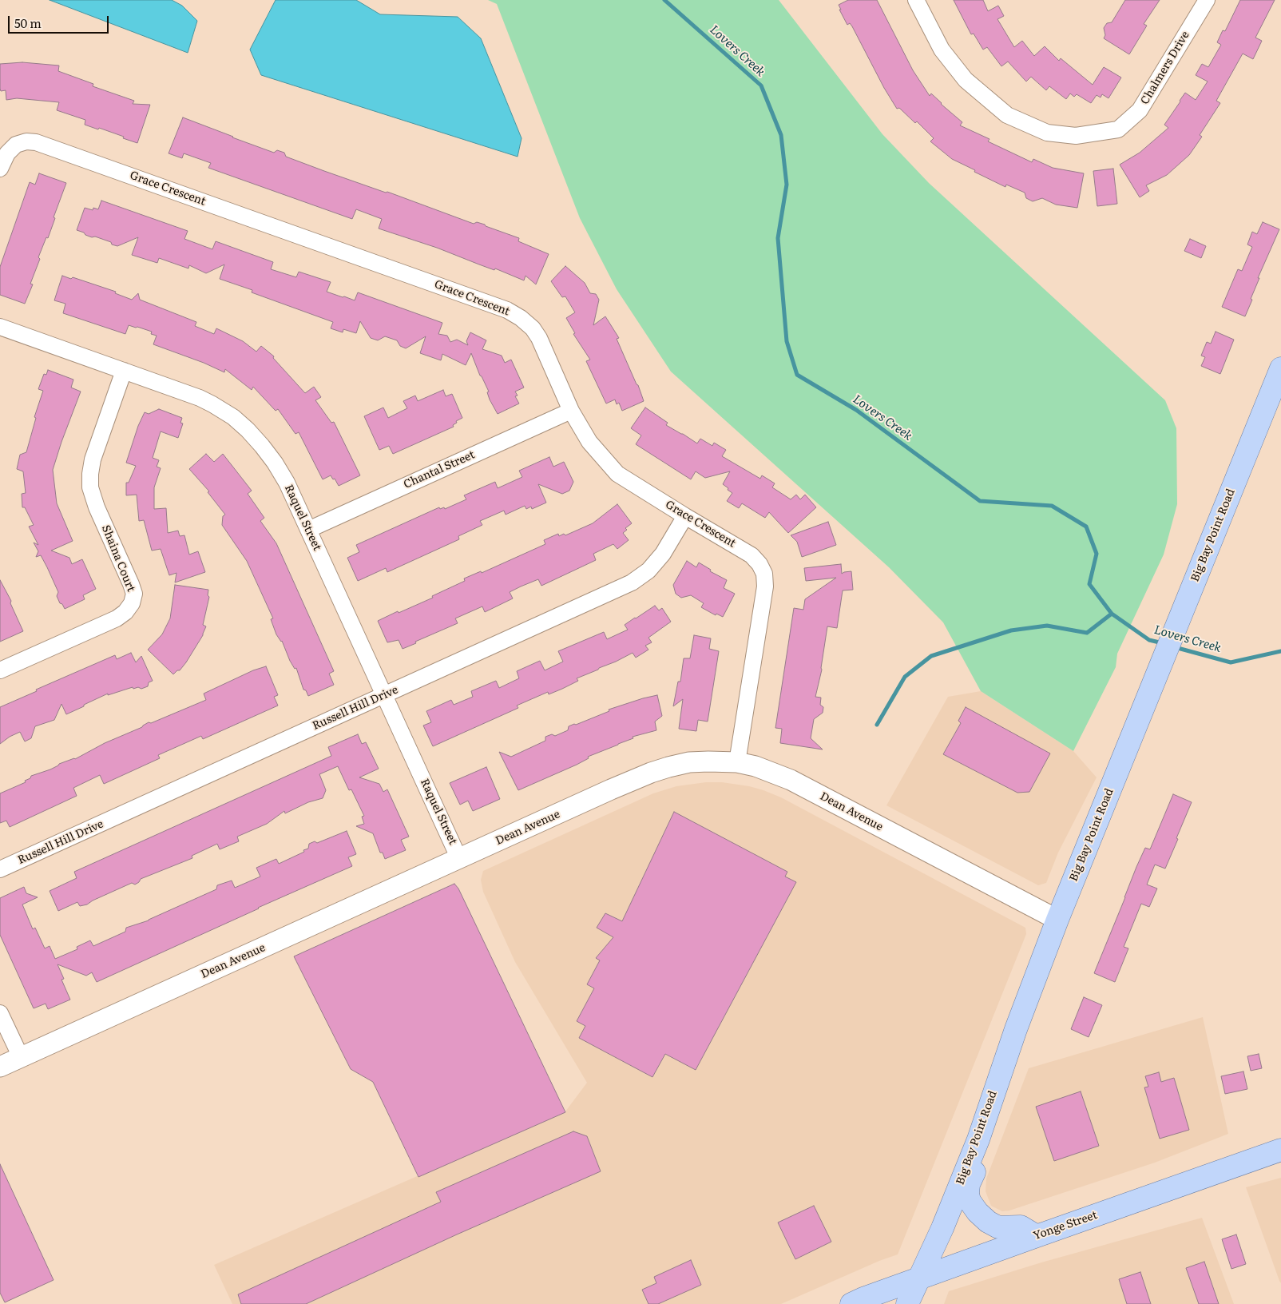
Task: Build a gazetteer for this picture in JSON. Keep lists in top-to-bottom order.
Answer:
{
  "streets": {
    "main road": ["Big Bay Point Road", "Yonge Street"],
    "street": [
      "Chalmers Drive",
      "Grace Crescent",
      "Chantal Street",
      "Raquel Street",
      "Shaina Court",
      "Russell Hill Drive",
      "Dean Avenue"
    ]
  },
  "crossings": [
    ["Grace Crescent", "Chantal Street"],
    ["Grace Crescent", "Russell Hill Drive"],
    ["Grace Crescent", "Dean Avenue"],
    ["Chantal Street", "Raquel Street"],
    ["Raquel Street", "Shaina Court"],
    ["Raquel Street", "Russell Hill Drive"],
    ["Raquel Street", "Dean Avenue"],
    ["Big Bay Point Road", "Dean Avenue"],
    ["Big Bay Point Road", "Yonge Street"]
  ],
  "water": ["Lovers Creek"],
  "scale_bar": "50 m"
}
